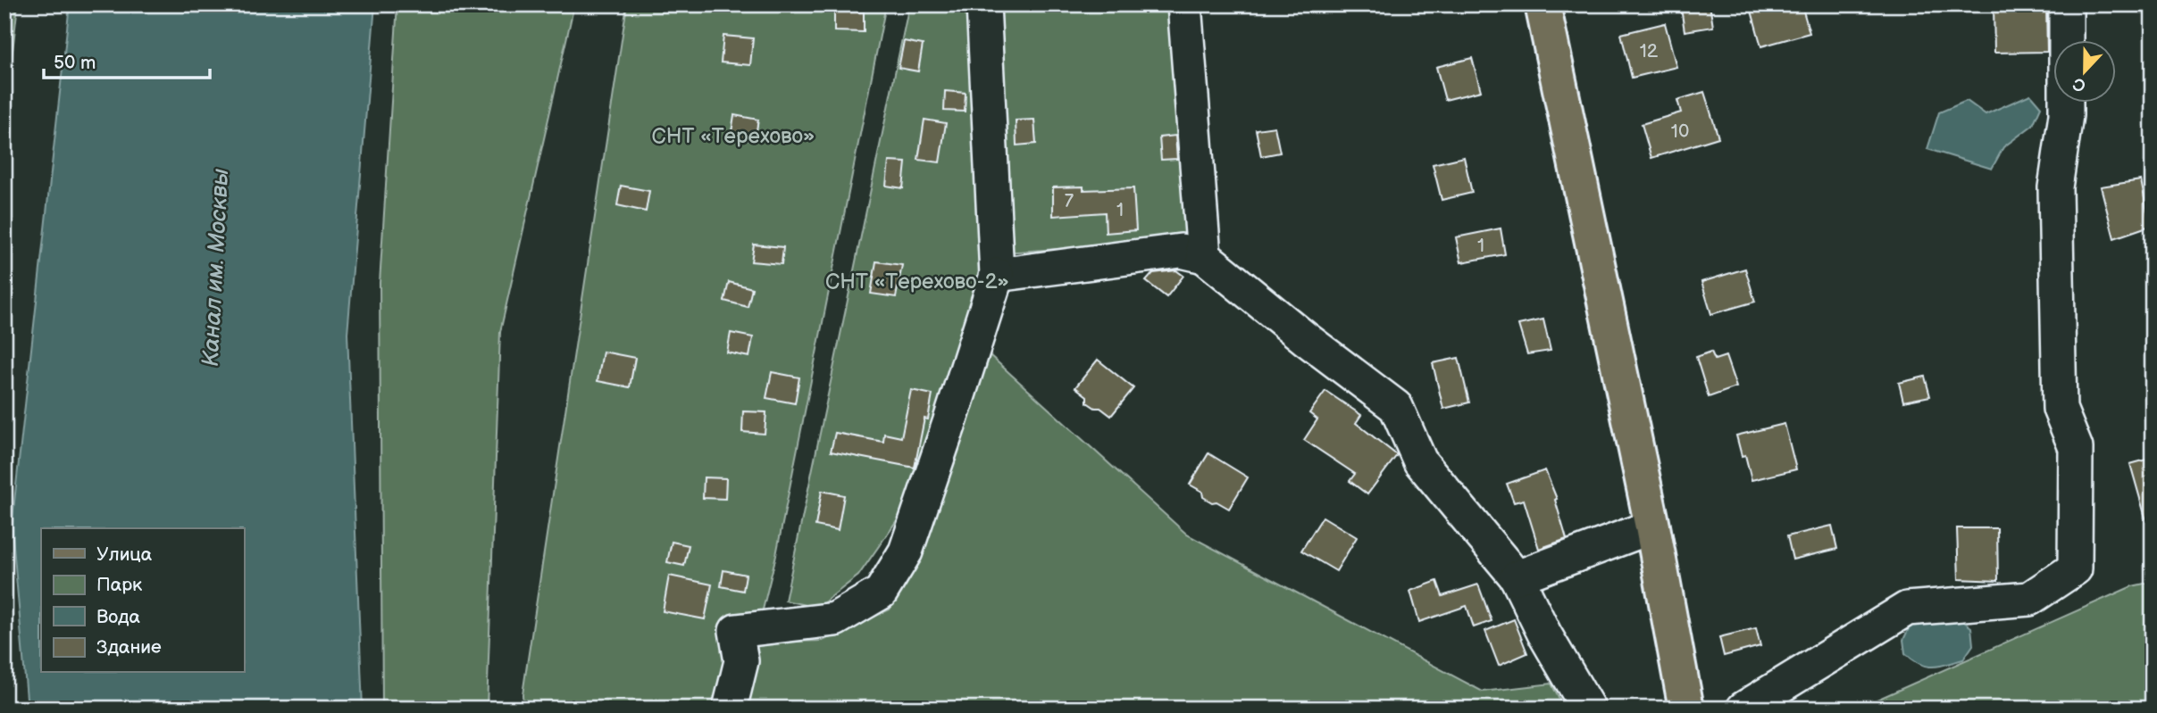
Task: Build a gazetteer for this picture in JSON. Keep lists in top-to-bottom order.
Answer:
{
  "water": ["Канал им. Москвы"],
  "parks": ["СНТ «Терехово»", "СНТ «Терехово-2»"],
  "house_numbers": [
    "12",
    "10",
    "7",
    "1",
    "1"
  ],
  "legend": [
    "Улица",
    "Парк",
    "Вода",
    "Здание"
  ],
  "scale_bar": "50 m",
  "north": "bottom"
}
